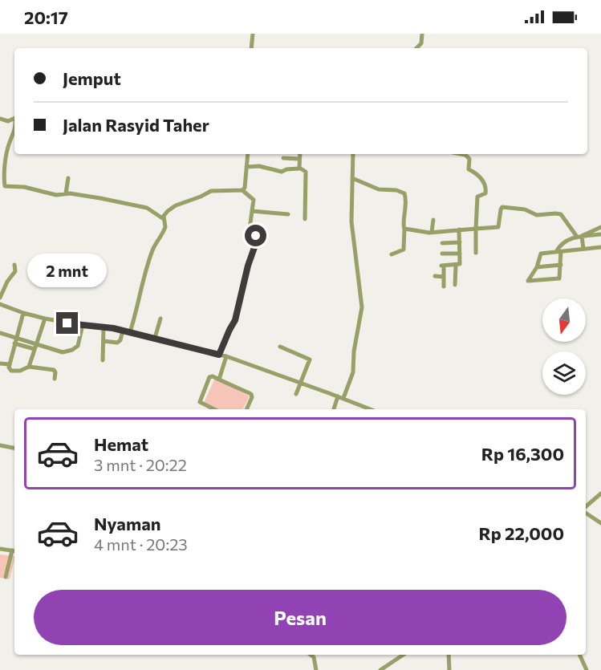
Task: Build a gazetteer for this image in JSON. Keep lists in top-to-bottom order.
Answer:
{
  "north": "bottom",
  "page": {
    "status": "20:17",
    "banner": ["Jemput", "Jalan Rasyid Taher"],
    "bubble": "2 mnt",
    "list": [
      {
        "name": "Hemat",
        "note": "3 mnt · 20:22",
        "value": "Rp 16,300"
      },
      {
        "name": "Nyaman",
        "note": "4 mnt · 20:23",
        "value": "Rp 22,000"
      }
    ],
    "buttons": "Pesan"
  }
}
